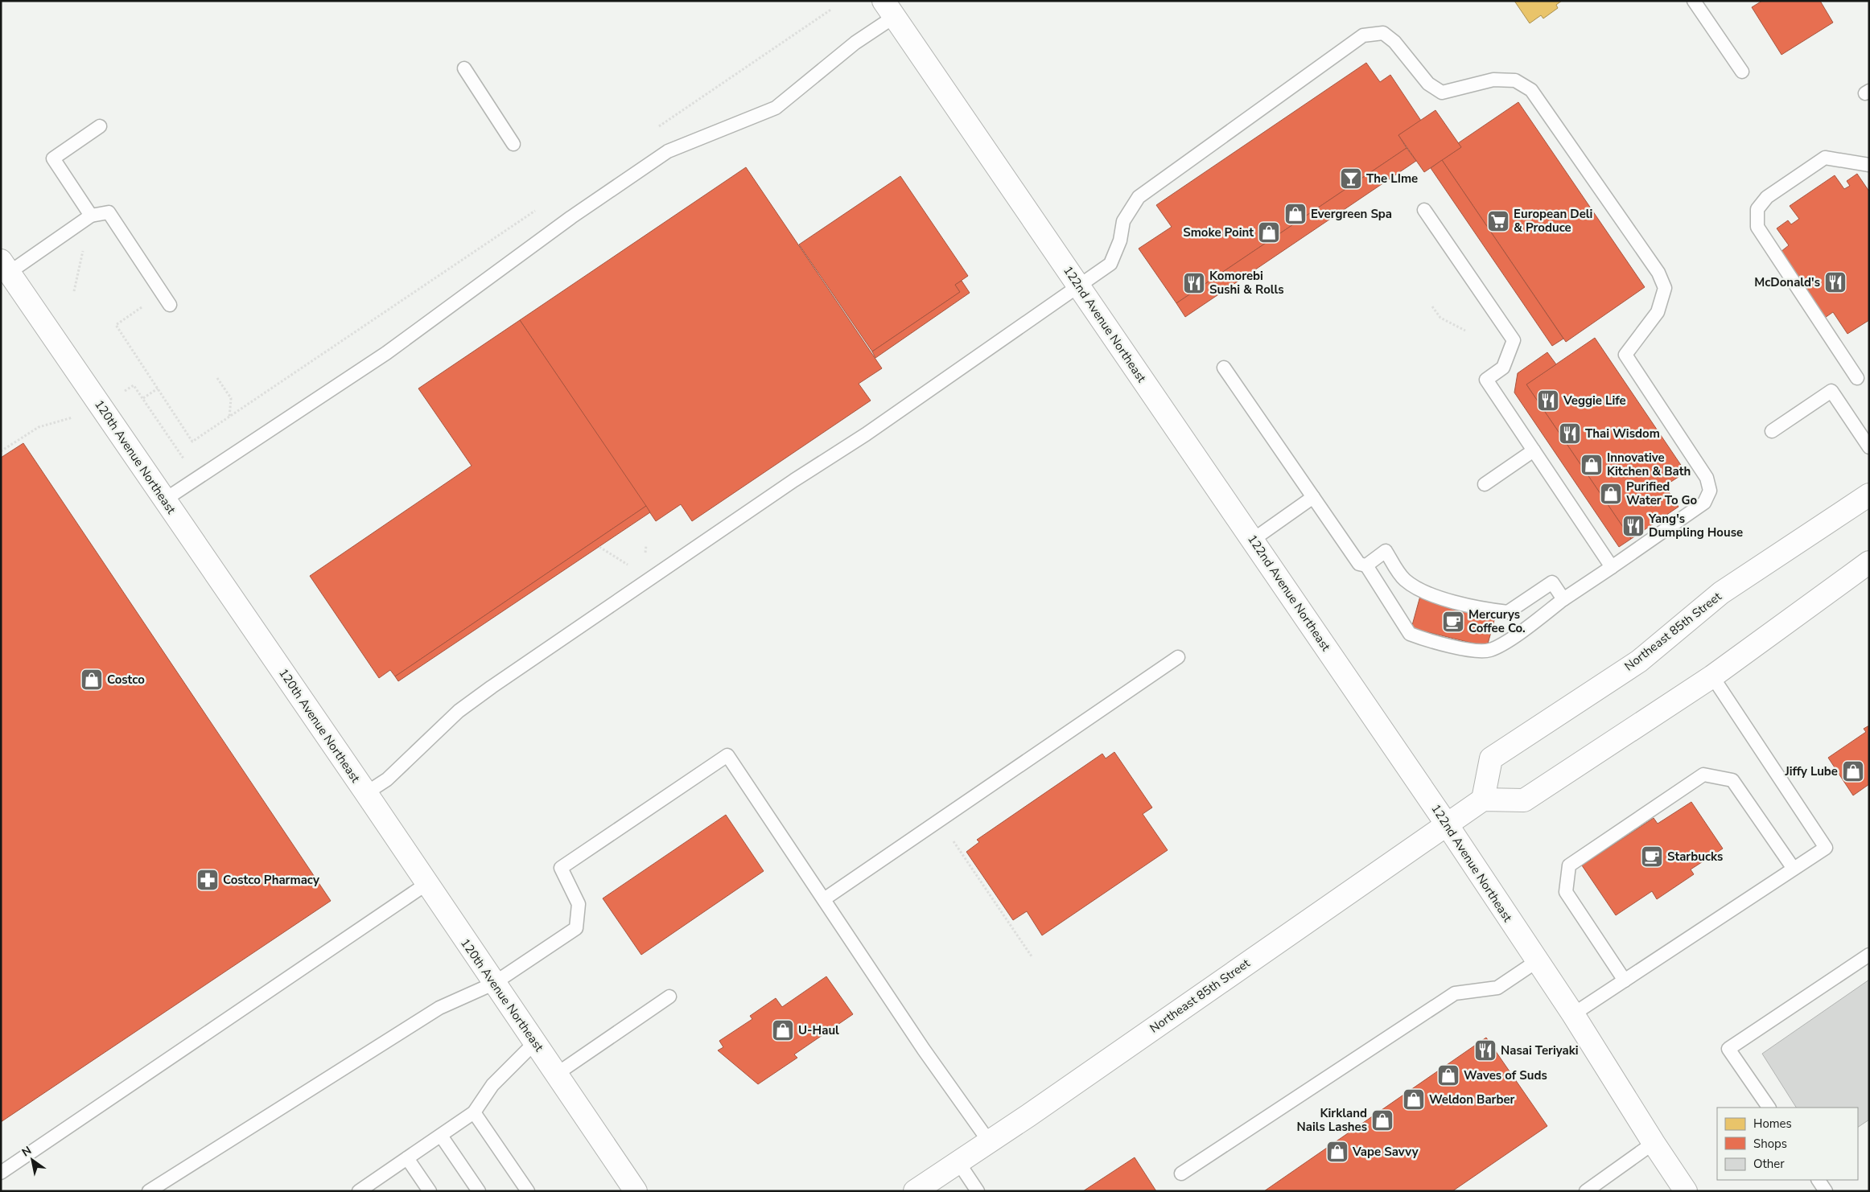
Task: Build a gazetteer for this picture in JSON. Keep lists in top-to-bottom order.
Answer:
{
  "streets": {
    "street": ["122nd Avenue Northeast", "120th Avenue Northeast", "Northeast 85th Street"]
  },
  "crossings": [
    ["122nd Avenue Northeast", "Northeast 85th Street"]
  ],
  "places": {
    "bar": ["The LIme"],
    "shop": [
      "Evergreen Spa",
      "Smoke Point",
      "Innovative Kitchen & Bath",
      "Purified Water To Go",
      "Costco",
      "Jiffy Lube",
      "U-Haul",
      "Waves of Suds",
      "Weldon Barber",
      "Kirkland Nails Lashes",
      "Vape Savvy"
    ],
    "supermarket": ["European Deli & Produce"],
    "restaurant": [
      "McDonald's",
      "Komorebi Sushi & Rolls",
      "Veggie Life",
      "Thai Wisdom",
      "Yang's Dumpling House",
      "Nasai Teriyaki"
    ],
    "cafe": ["Mercurys Coffee Co.", "Starbucks"],
    "pharmacy": ["Costco Pharmacy"]
  },
  "legend": ["Homes", "Shops", "Other"],
  "north": "top left"
}
